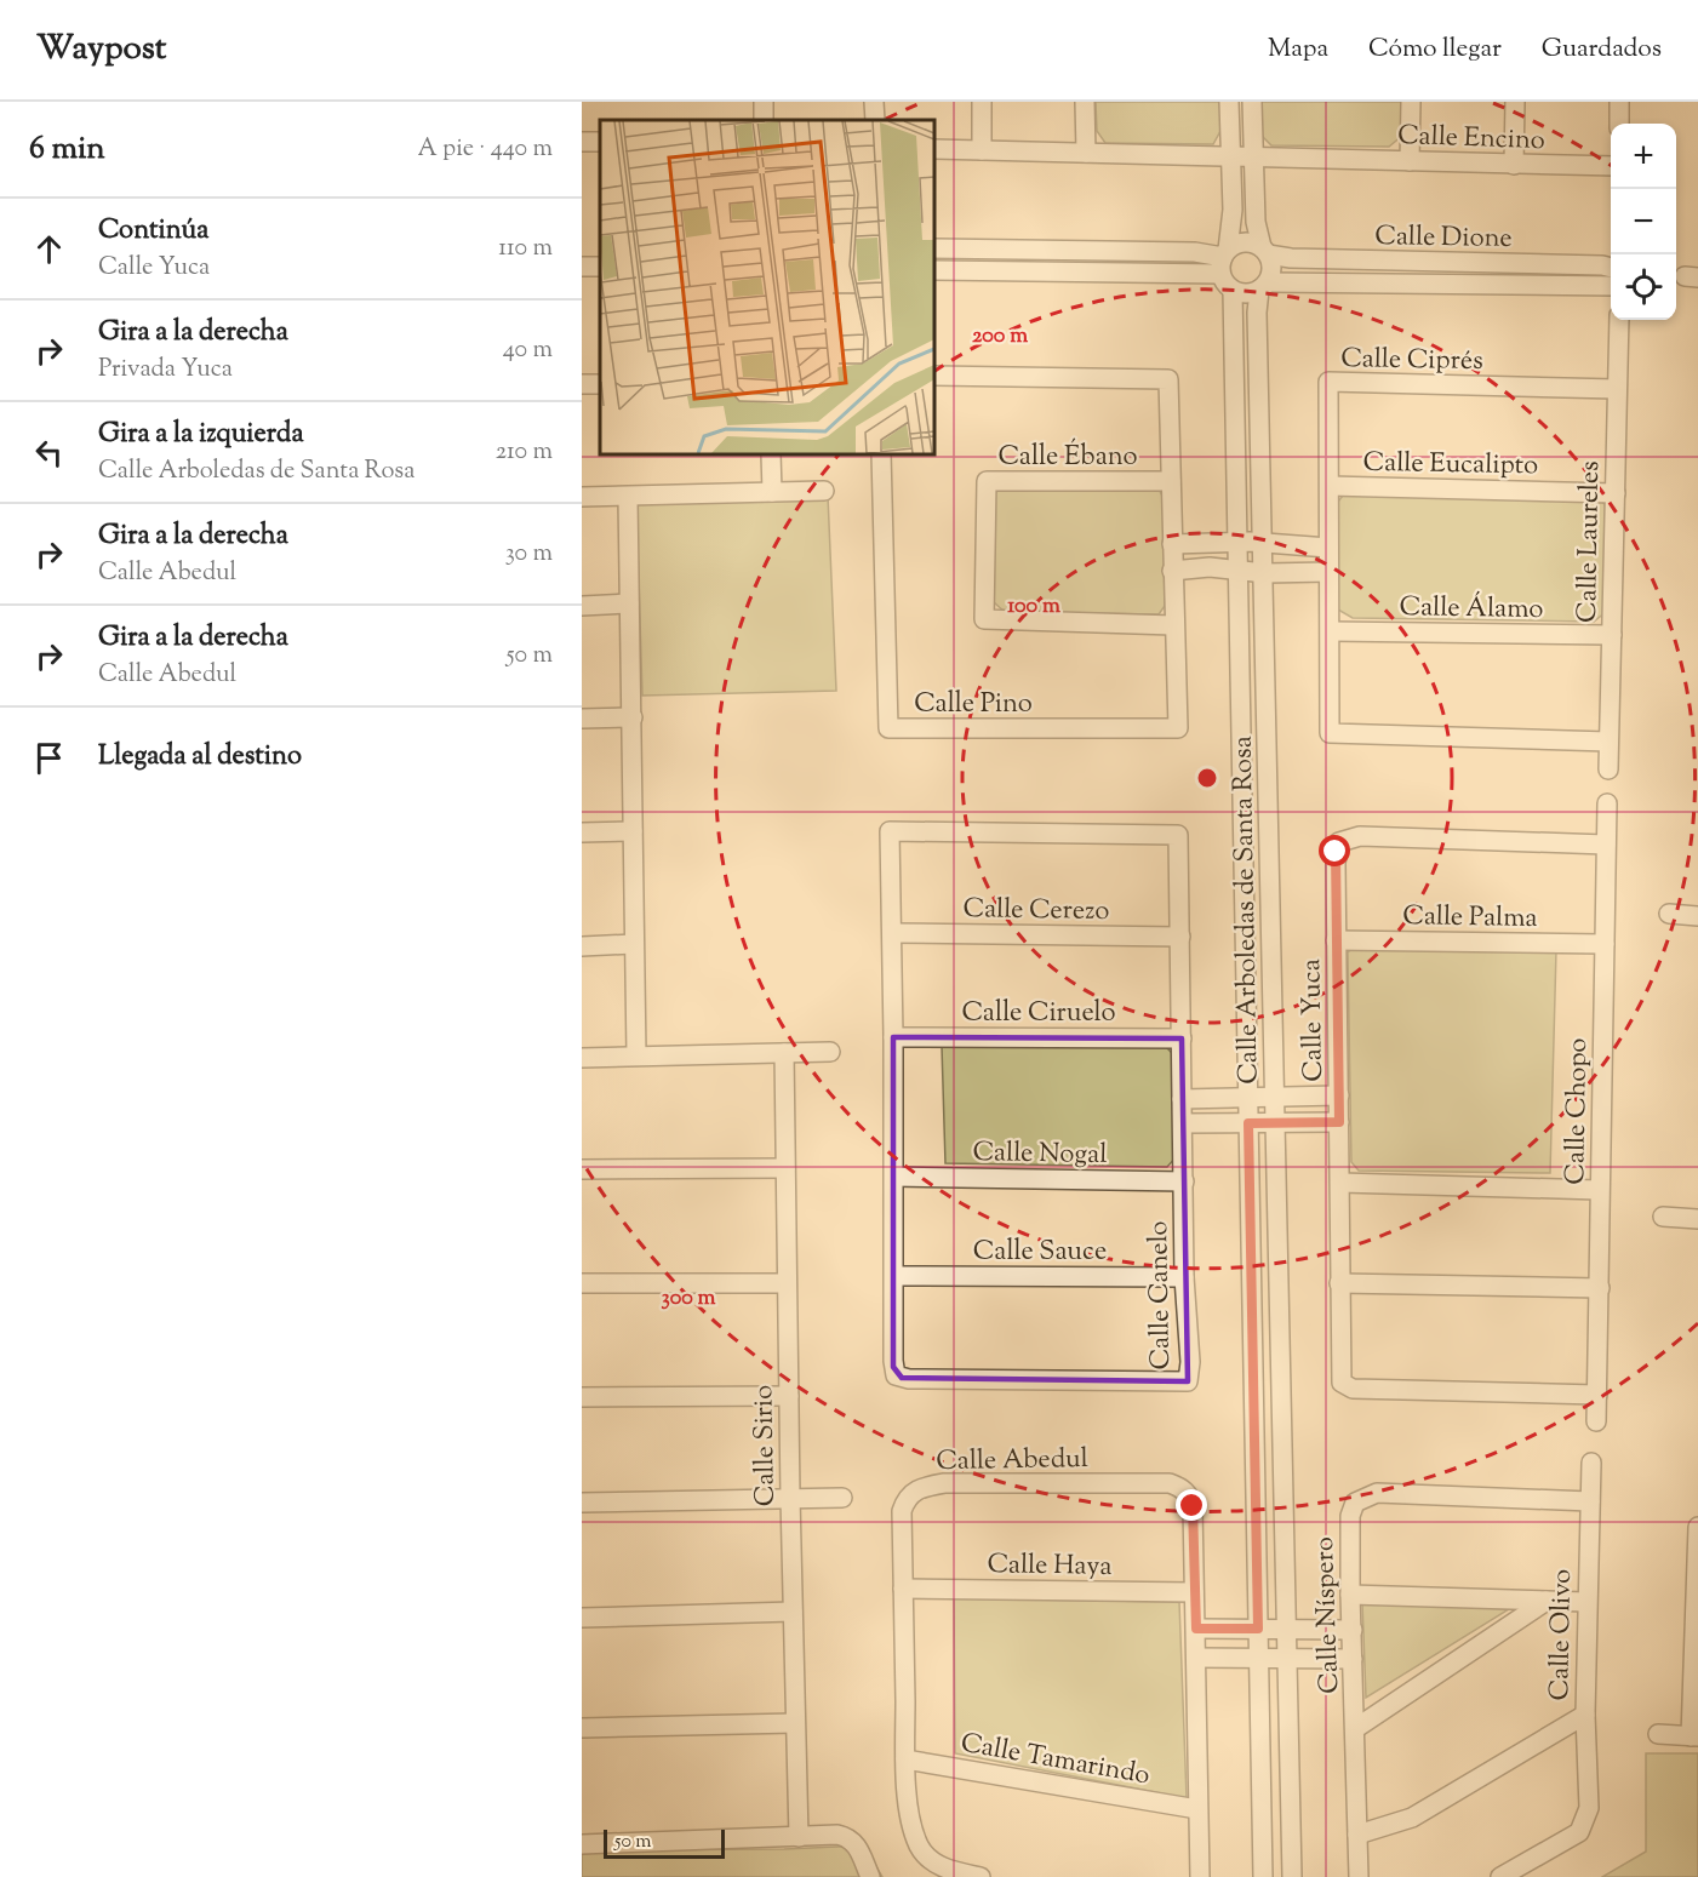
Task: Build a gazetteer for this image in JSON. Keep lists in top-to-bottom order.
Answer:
{
  "streets": {
    "street": [
      "Calle Encino",
      "Calle Dione",
      "Calle Ciprés",
      "Calle Ébano",
      "Calle Eucalipto",
      "Calle Laureles",
      "Calle Álamo",
      "Calle Pino",
      "Calle Cerezo",
      "Calle Arboledas de Santa Rosa",
      "Calle Palma",
      "Calle Ciruelo",
      "Calle Yuca",
      "Calle Chopo",
      "Calle Nogal",
      "Calle Sauce",
      "Calle Canelo",
      "Calle Sirio",
      "Calle Abedul",
      "Calle Haya",
      "Calle Níspero",
      "Calle Olivo",
      "Calle Tamarindo"
    ]
  },
  "crossings": [
    ["Calle Dione", "Calle Arboledas de Santa Rosa"],
    ["Calle Ciprés", "Calle Eucalipto"],
    ["Calle Ciprés", "Calle Laureles"],
    ["Calle Ciprés", "Calle Álamo"],
    ["Calle Ébano", "Calle Pino"],
    ["Calle Eucalipto", "Calle Laureles"],
    ["Calle Laureles", "Calle Álamo"],
    ["Calle Cerezo", "Calle Canelo"],
    ["Calle Palma", "Calle Yuca"],
    ["Calle Palma", "Calle Chopo"],
    ["Calle Ciruelo", "Calle Canelo"],
    ["Calle Yuca", "Calle Chopo"],
    ["Calle Nogal", "Calle Canelo"],
    ["Calle Sauce", "Calle Canelo"],
    ["Calle Abedul", "Calle Haya"],
    ["Calle Abedul", "Calle Tamarindo"],
    ["Calle Níspero", "Calle Olivo"]
  ],
  "scale_bar": "50 m",
  "page": {
    "header": "Waypost",
    "nav": ["Mapa", "Cómo llegar", "Guardados"],
    "heading": ["6 min", "A pie · 440 m"],
    "map_buttons": ["+", "−"],
    "list": [
      ["Continúa", "Calle Yuca", "110 m"],
      ["Gira a la derecha", "Privada Yuca", "40 m"],
      ["Gira a la izquierda", "Calle Arboledas de Santa Rosa", "210 m"],
      ["Gira a la derecha", "Calle Abedul", "30 m"],
      ["Gira a la derecha", "Calle Abedul", "50 m"],
      "Llegada al destino"
    ],
    "scale": "50 m"
  },
  "rings": ["200 m", "100 m", "300 m"]
}
